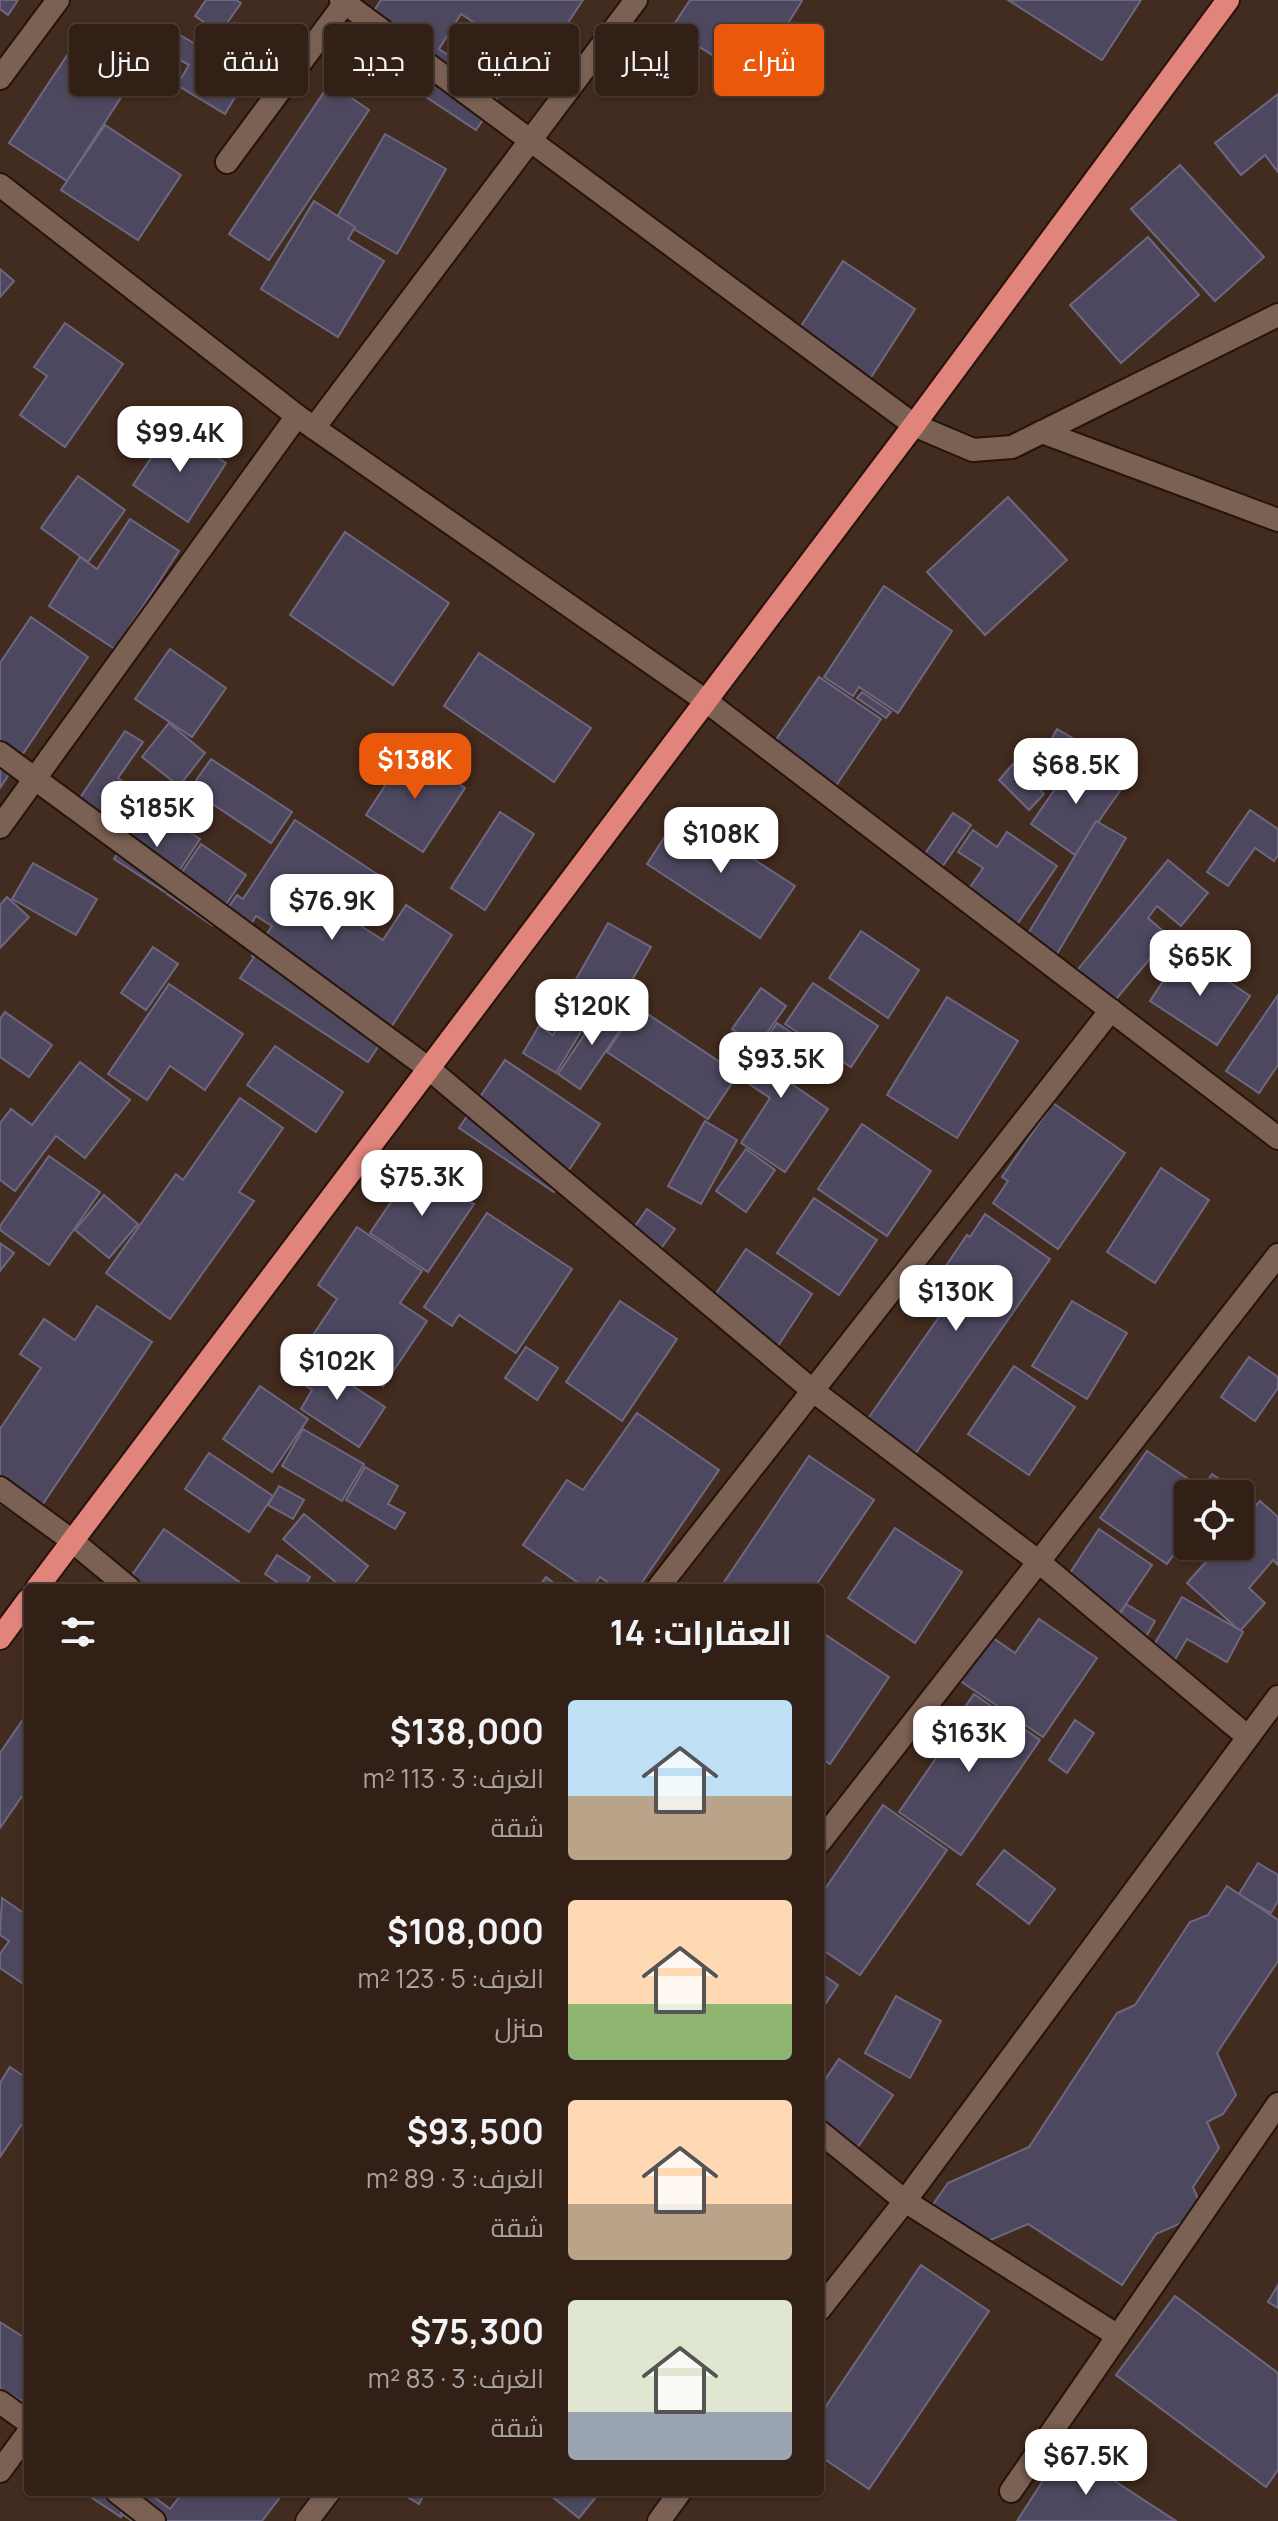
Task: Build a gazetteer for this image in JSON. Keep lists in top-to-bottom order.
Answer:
{
  "page": {
    "chip": [
      "شراء",
      "إيجار",
      "تصفية",
      "جديد",
      "شقة",
      "منزل"
    ],
    "price": [
      "$99.4K",
      "$138K",
      "$68.5K",
      "$185K",
      "$108K",
      "$76.9K",
      "$65K",
      "$120K",
      "$93.5K",
      "$75.3K",
      "$130K",
      "$102K",
      "$163K",
      "$67.5K"
    ],
    "heading": "العقارات: 14",
    "list": [
      {
        "name": "$138,000",
        "note": "الغرف: 3 · 113 m² · شقة"
      },
      {
        "name": "$108,000",
        "note": "الغرف: 5 · 123 m² · منزل"
      },
      {
        "name": "$93,500",
        "note": "الغرف: 3 · 89 m² · شقة"
      },
      {
        "name": "$75,300",
        "note": "الغرف: 3 · 83 m² · شقة"
      }
    ]
  }
}
